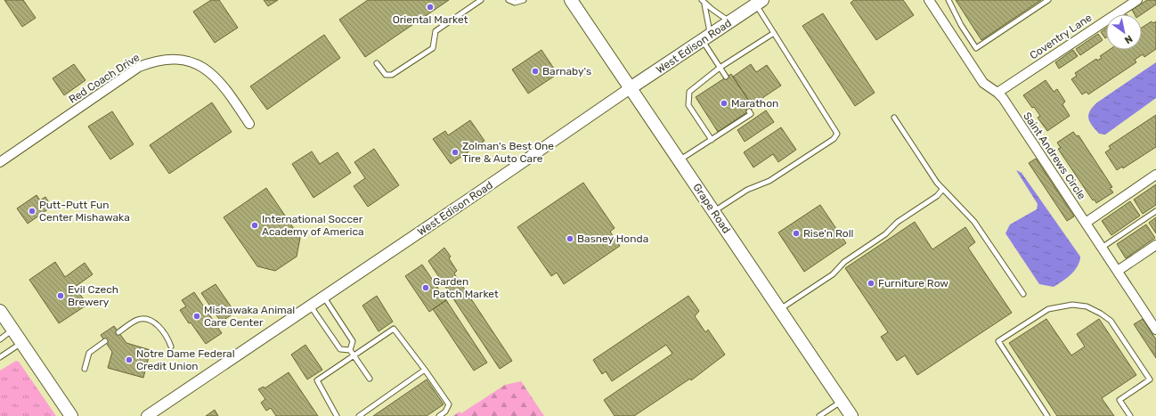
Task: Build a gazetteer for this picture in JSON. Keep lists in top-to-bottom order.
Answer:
{
  "streets": {
    "main road": ["West Edison Road", "Grape Road"],
    "street": ["Coventry Lane", "Red Coach Drive", "Saint Andrews Circle"]
  },
  "crossings": [
    ["Coventry Lane", "Saint Andrews Circle"],
    ["West Edison Road", "Grape Road"]
  ],
  "places": [
    "Oriental Market",
    "Barnaby's",
    "Marathon",
    "Zolman's Best One Tire & Auto Care",
    "Putt-Putt Fun Center Mishawaka",
    "International Soccer Academy of America",
    "Rise'n Roll",
    "Basney Honda",
    "Furniture Row",
    "Garden Patch Market",
    "Evil Czech Brewery",
    "Mishawaka Animal Care Center",
    "Notre Dame Federal Credit Union"
  ],
  "north": "bottom right"
}
